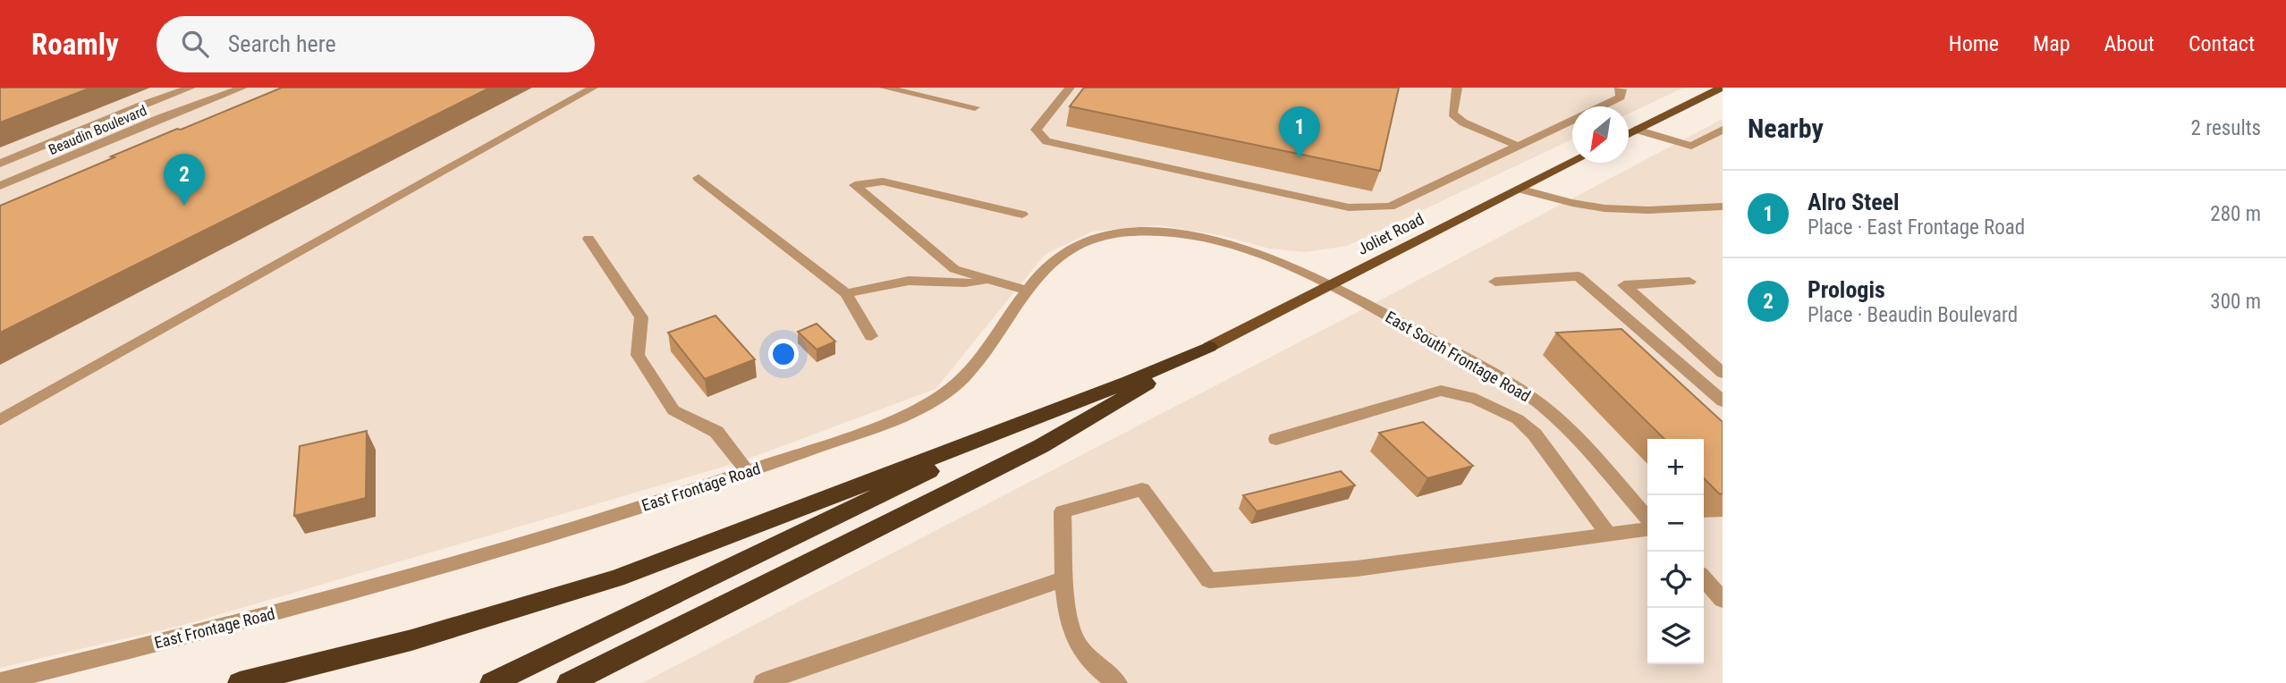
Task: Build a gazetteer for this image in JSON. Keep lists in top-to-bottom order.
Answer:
{
  "streets": {
    "main road": ["Joliet Road"],
    "street": ["Beaudin Boulevard", "East South Frontage Road", "East Frontage Road"]
  },
  "crossings": [
    ["Joliet Road", "East South Frontage Road"],
    ["Joliet Road", "East Frontage Road"],
    ["East South Frontage Road", "East Frontage Road"]
  ],
  "north": "bottom left",
  "page": {
    "header": "Roamly",
    "search": "Search here",
    "nav": [
      "Home",
      "Map",
      "About",
      "Contact"
    ],
    "heading": ["Nearby", "2 results"],
    "pins": ["1", "2"],
    "list": [
      {
        "mark": "1",
        "name": "Alro Steel",
        "note": "Place · East Frontage Road",
        "value": "280 m"
      },
      {
        "mark": "2",
        "name": "Prologis",
        "note": "Place · Beaudin Boulevard",
        "value": "300 m"
      }
    ],
    "map_buttons": ["+", "−"]
  }
}
